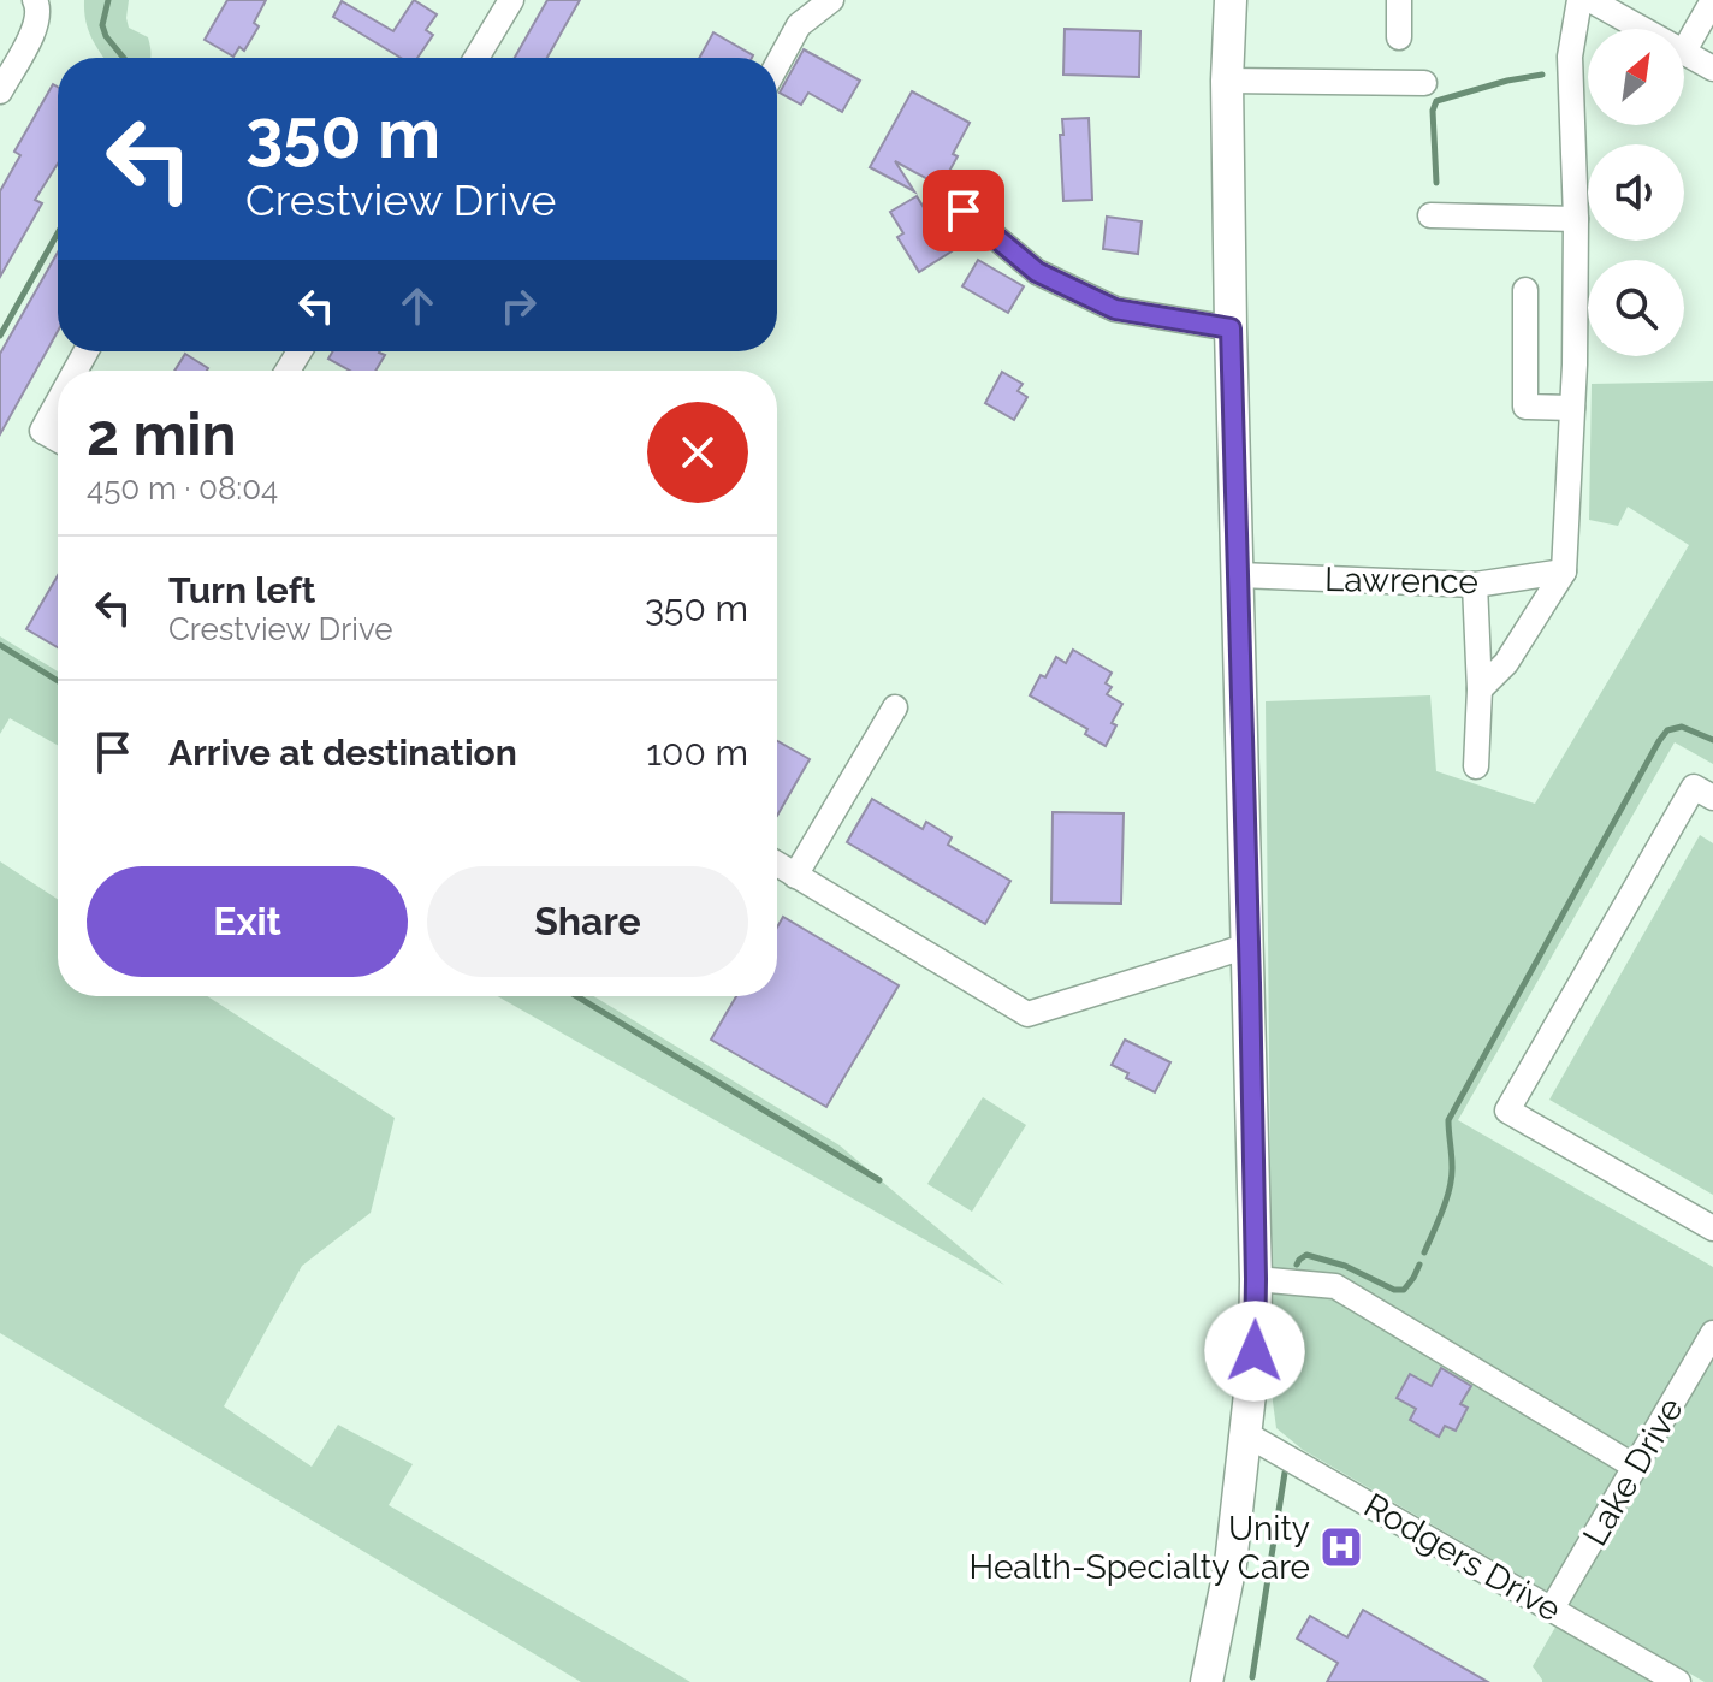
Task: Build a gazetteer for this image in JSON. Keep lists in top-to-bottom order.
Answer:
{
  "streets": {
    "street": ["Lawrence", "Lake Drive", "Rodgers Drive"]
  },
  "crossings": [
    ["Lake Drive", "Rodgers Drive"]
  ],
  "places": {
    "hospital": ["Unity Health-Specialty Care"]
  },
  "north": "top right",
  "page": {
    "turn": ["350 m", "Crestview Drive"],
    "heading": ["2 min", "450 m · 08:04"],
    "list": [
      {
        "name": "Turn left",
        "note": "Crestview Drive",
        "value": "350 m"
      },
      {
        "name": "Arrive at destination",
        "value": "100 m"
      }
    ],
    "buttons": ["Exit", "Share"]
  }
}
